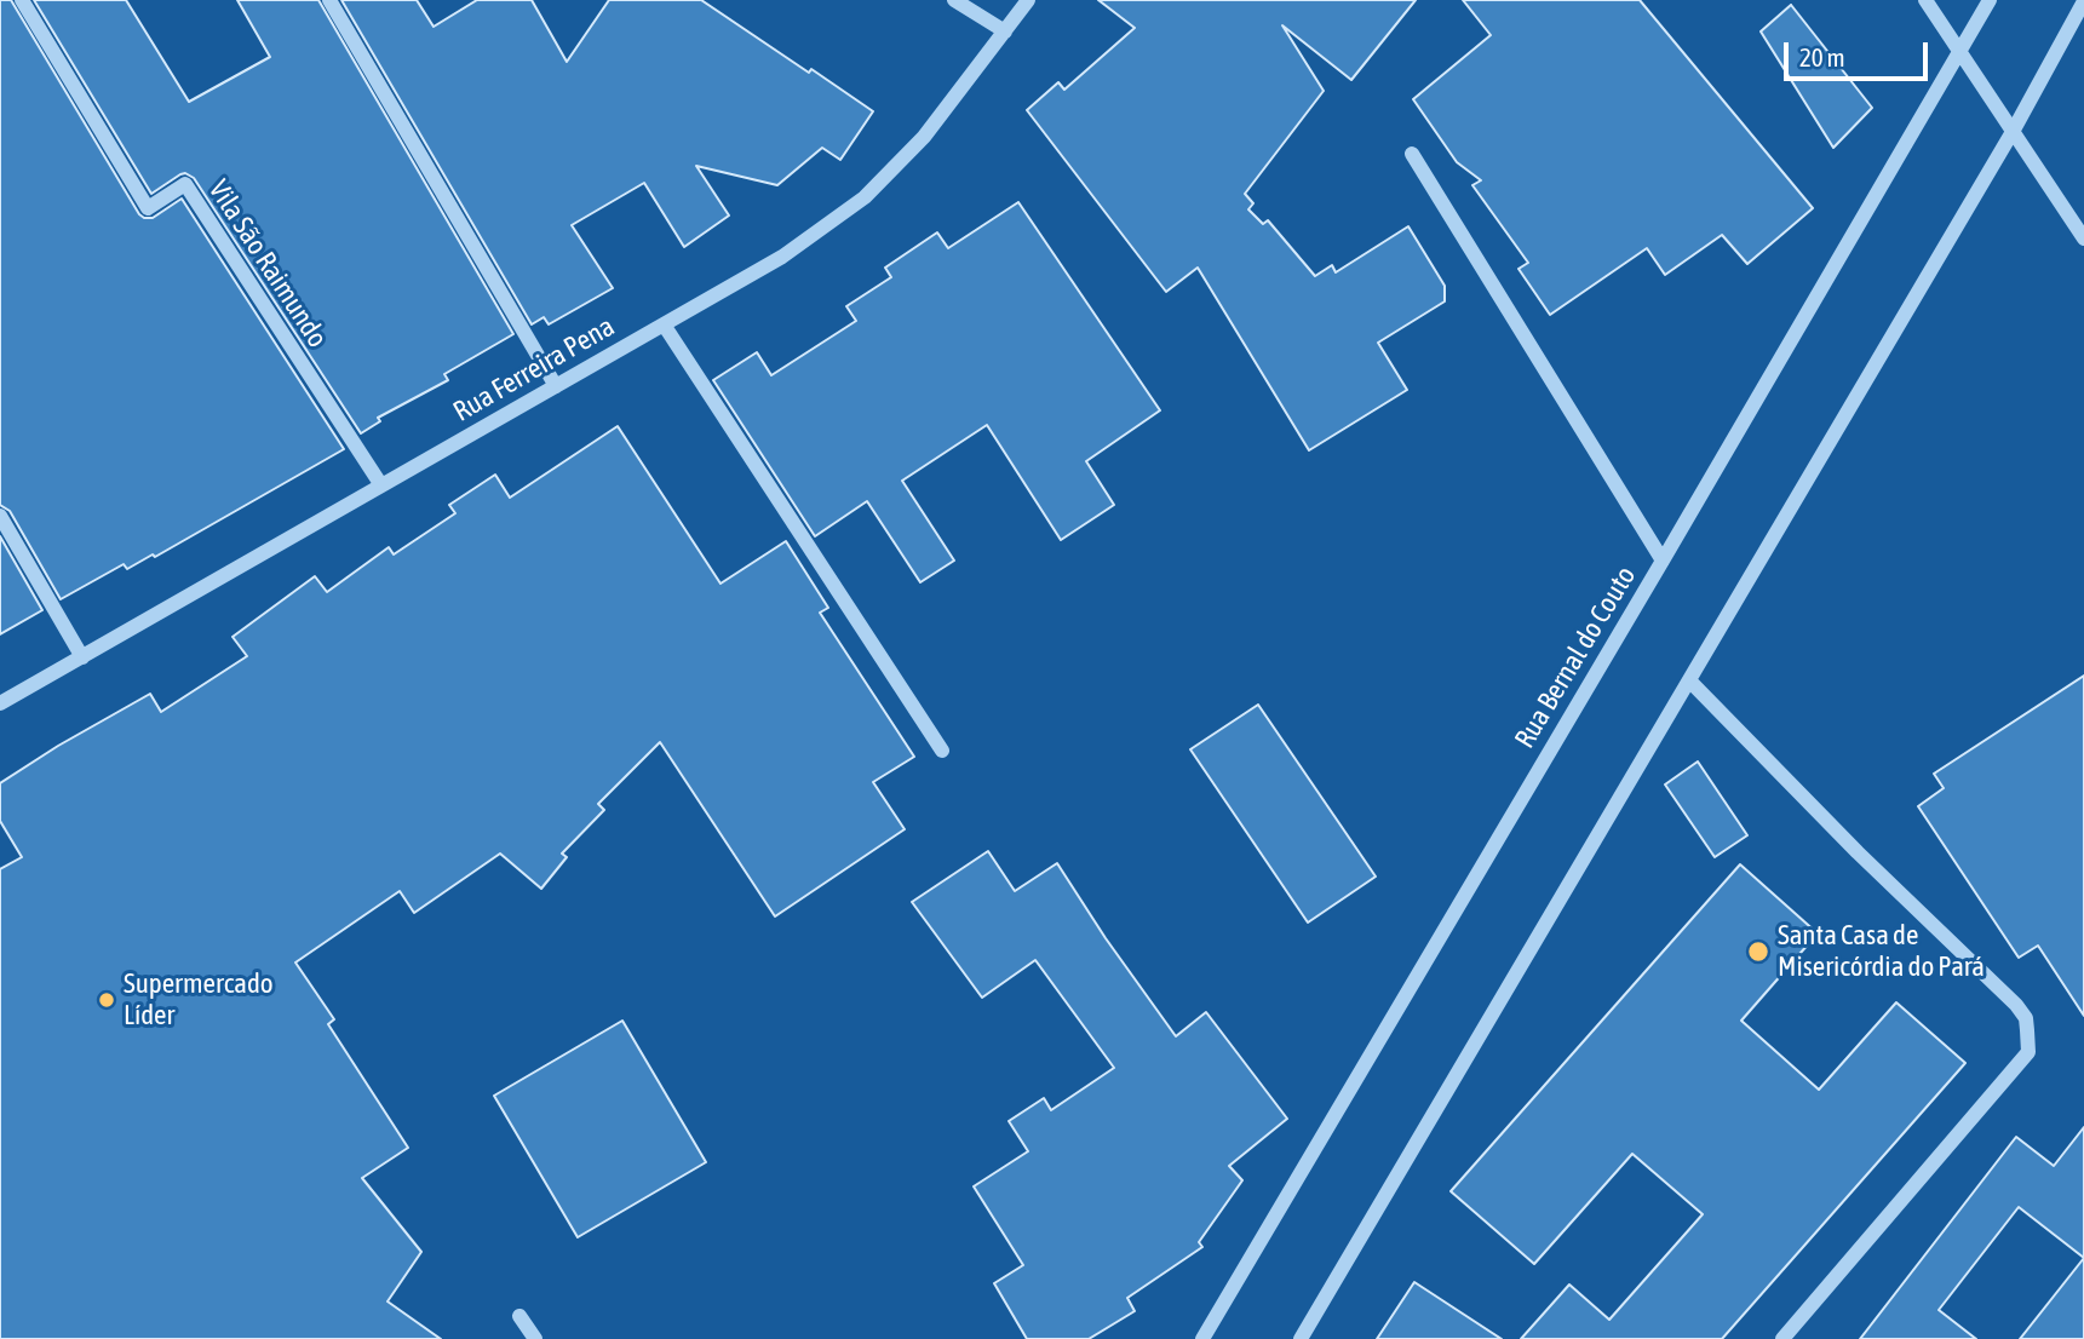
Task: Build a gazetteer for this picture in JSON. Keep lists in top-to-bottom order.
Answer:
{
  "streets": {
    "street": ["Vila São Raimundo", "Rua Ferreira Pena", "Rua Bernal do Couto"]
  },
  "crossings": [
    ["Vila São Raimundo", "Rua Ferreira Pena"]
  ],
  "places": ["Santa Casa de Misericórdia do Pará", "Supermercado Líder"],
  "scale_bar": "20 m"
}
